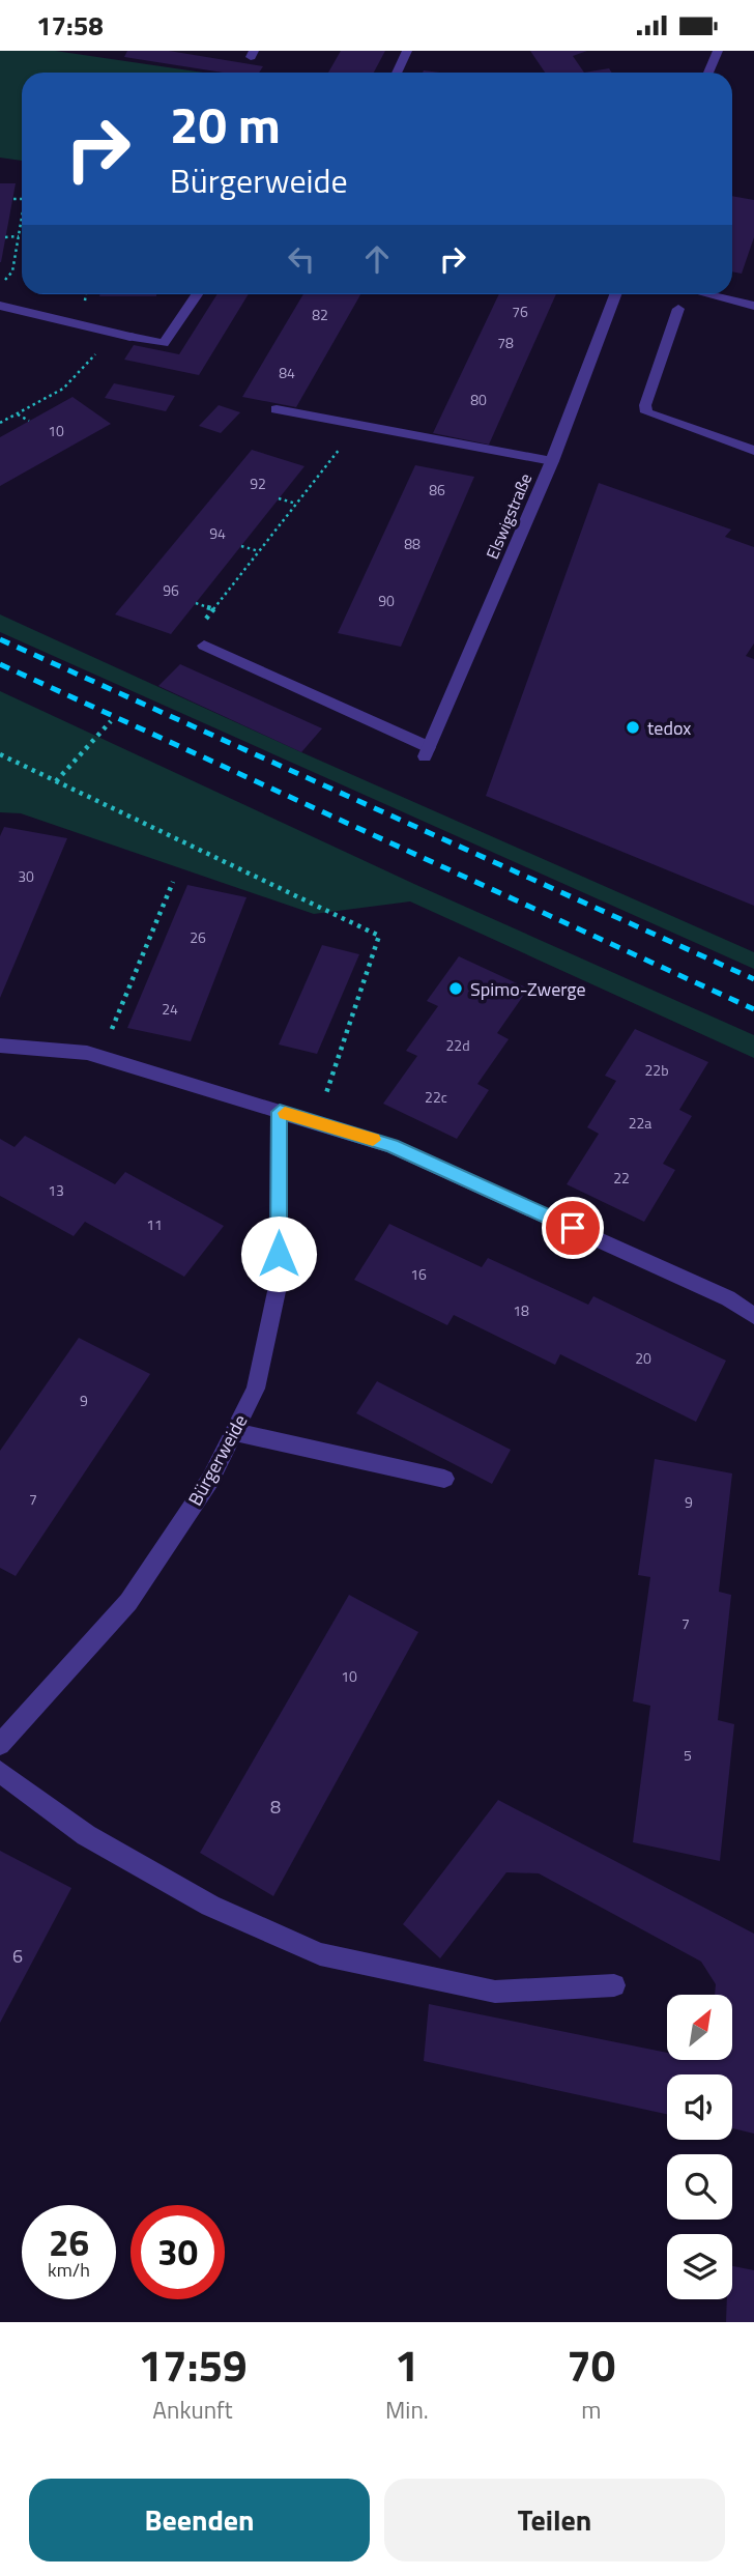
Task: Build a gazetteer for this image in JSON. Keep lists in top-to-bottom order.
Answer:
{
  "streets": {
    "street": ["Elswigstraße", "Bürgerweide"]
  },
  "places": ["tedox", "Spimo-Zwerge"],
  "house_numbers": [
    "76",
    "82",
    "78",
    "84",
    "80",
    "10",
    "92",
    "86",
    "94",
    "88",
    "96",
    "90",
    "30",
    "26",
    "24",
    "22d",
    "22b",
    "22c",
    "22a",
    "22",
    "13",
    "11",
    "16",
    "18",
    "20",
    "9",
    "7",
    "9",
    "7",
    "10",
    "5",
    "8",
    "6"
  ],
  "north": "top right",
  "page": {
    "status": "17:58",
    "turn": ["20 m", "Bürgerweide"],
    "speed": "26 km/h",
    "limit": "30",
    "eta": [
      "17:59",
      "Ankunft",
      "1",
      "Min.",
      "70",
      "m"
    ],
    "buttons": ["Beenden", "Teilen"]
  }
}
